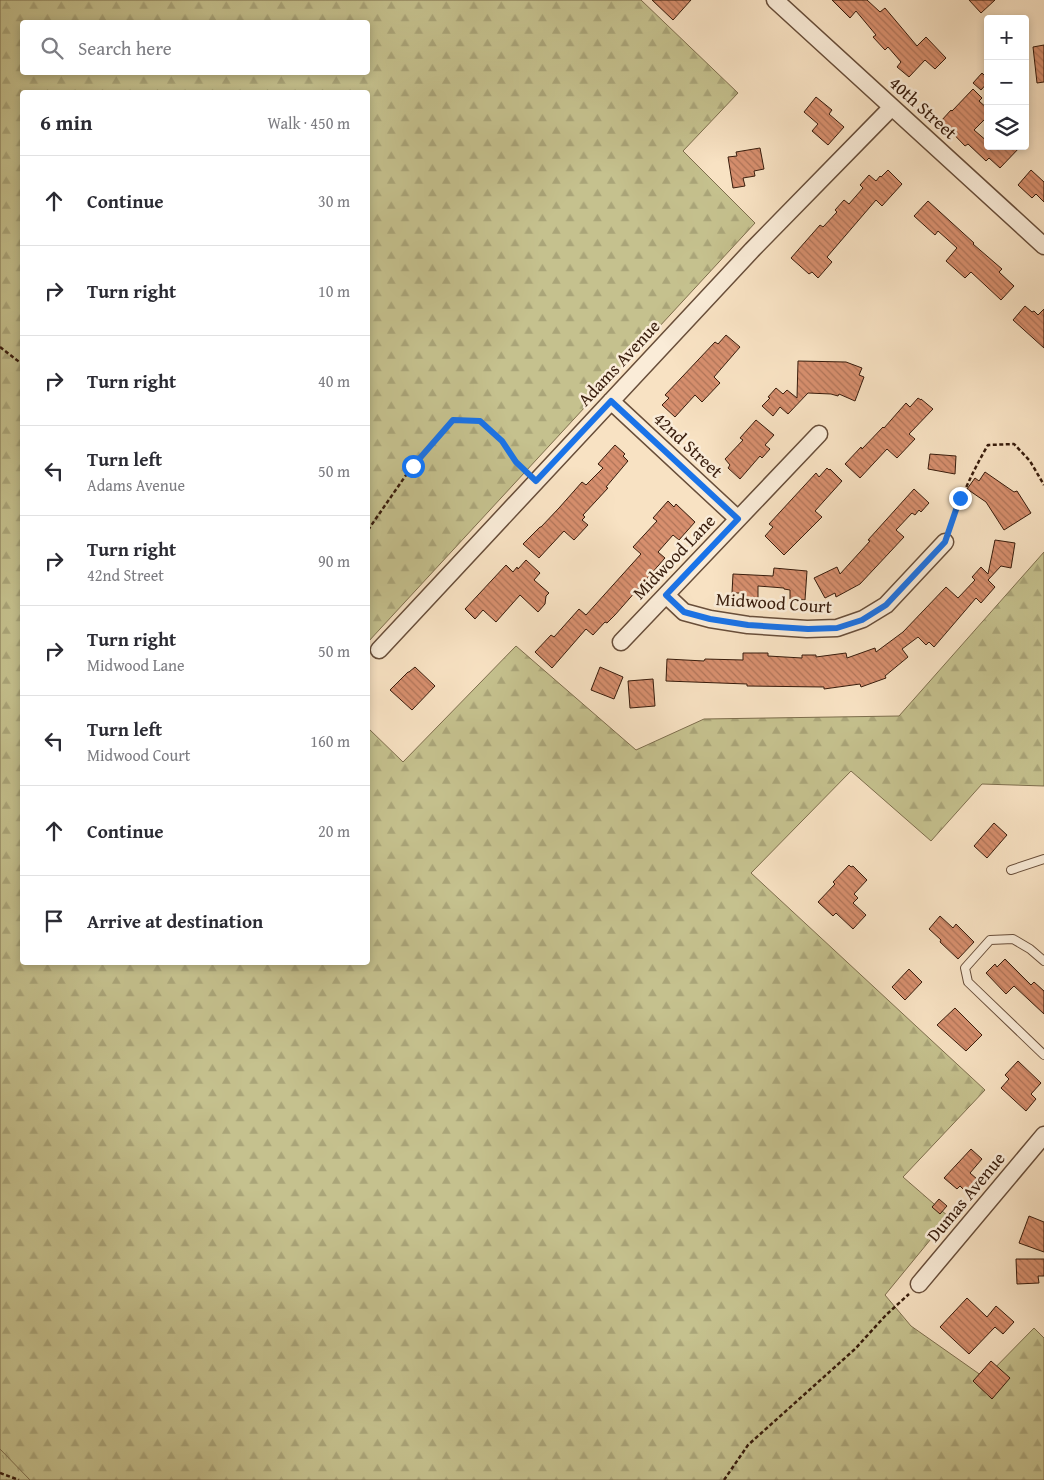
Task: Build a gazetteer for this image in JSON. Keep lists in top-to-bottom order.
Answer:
{
  "streets": {
    "street": [
      "40th Street",
      "Adams Avenue",
      "42nd Street",
      "Midwood Lane",
      "Midwood Court",
      "Dumas Avenue"
    ]
  },
  "crossings": [
    ["40th Street", "Adams Avenue"],
    ["Adams Avenue", "42nd Street"],
    ["42nd Street", "Midwood Lane"],
    ["Midwood Lane", "Midwood Court"]
  ],
  "page": {
    "map_buttons": ["+", "−"],
    "search": "Search here",
    "heading": ["6 min", "Walk · 450 m"],
    "list": [
      ["Continue", "30 m"],
      ["Turn right", "10 m"],
      ["Turn right", "40 m"],
      ["Turn left", "Adams Avenue", "50 m"],
      ["Turn right", "42nd Street", "90 m"],
      ["Turn right", "Midwood Lane", "50 m"],
      ["Turn left", "Midwood Court", "160 m"],
      ["Continue", "20 m"],
      "Arrive at destination"
    ]
  }
}
